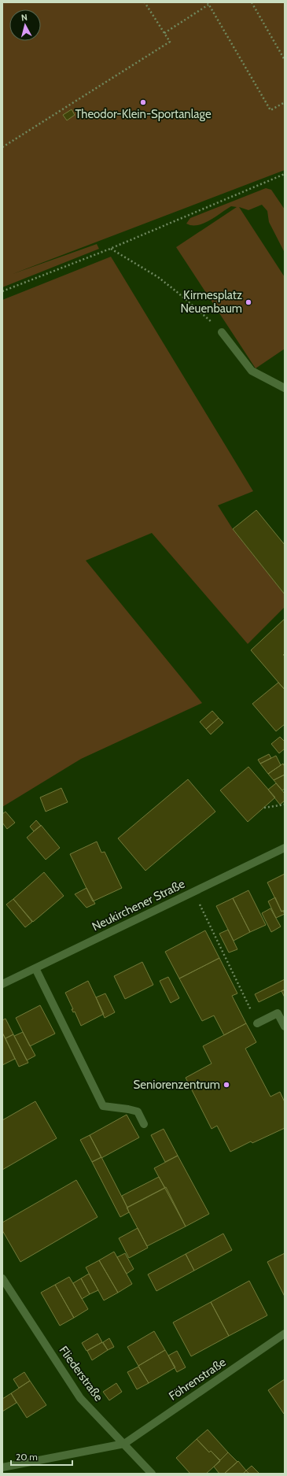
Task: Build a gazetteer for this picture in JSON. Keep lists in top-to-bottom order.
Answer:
{
  "streets": {
    "street": ["Neukirchener Straße", "Fliederstraße", "Föhrenstraße"]
  },
  "crossings": [
    ["Fliederstraße", "Föhrenstraße"]
  ],
  "places": ["Theodor-Klein-Sportanlage", "Kirmesplatz Neuenbaum", "Seniorenzentrum"],
  "scale_bar": "20 m",
  "north": "top"
}
